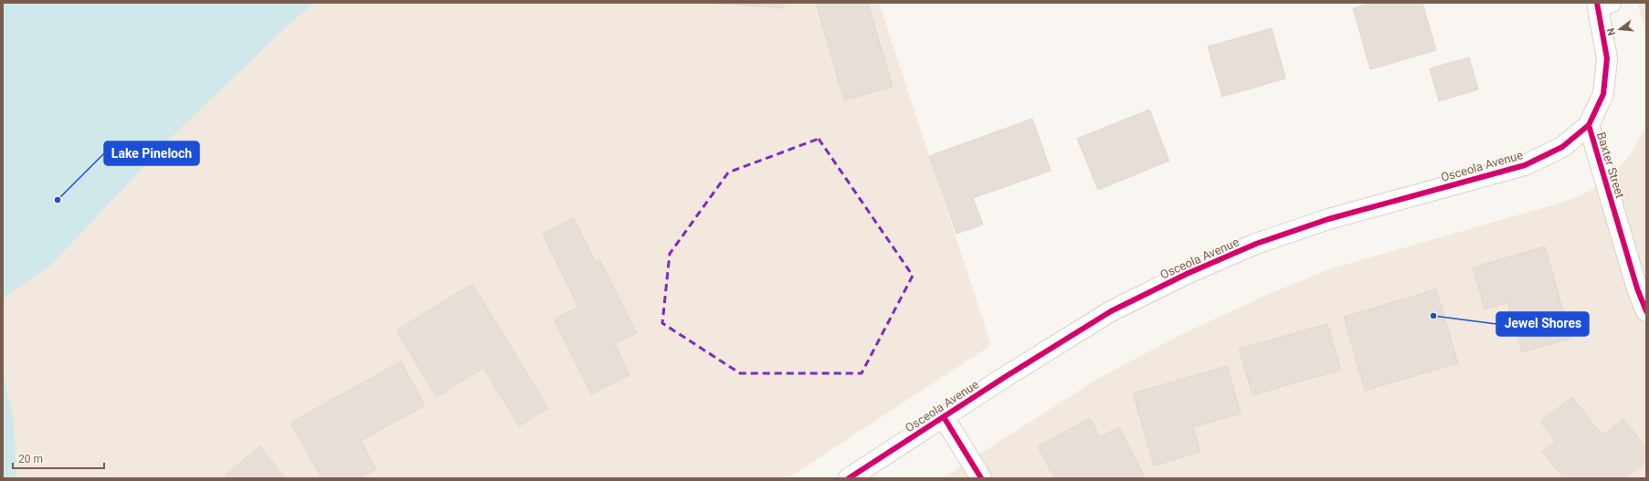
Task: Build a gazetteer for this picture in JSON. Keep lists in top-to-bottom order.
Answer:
{
  "streets": {
    "street": ["Baxter Street", "Osceola Avenue"]
  },
  "crossings": [
    ["Baxter Street", "Osceola Avenue"]
  ],
  "places": ["Lake Pineloch", "Jewel Shores"],
  "scale_bar": "20 m",
  "north": "left"
}
